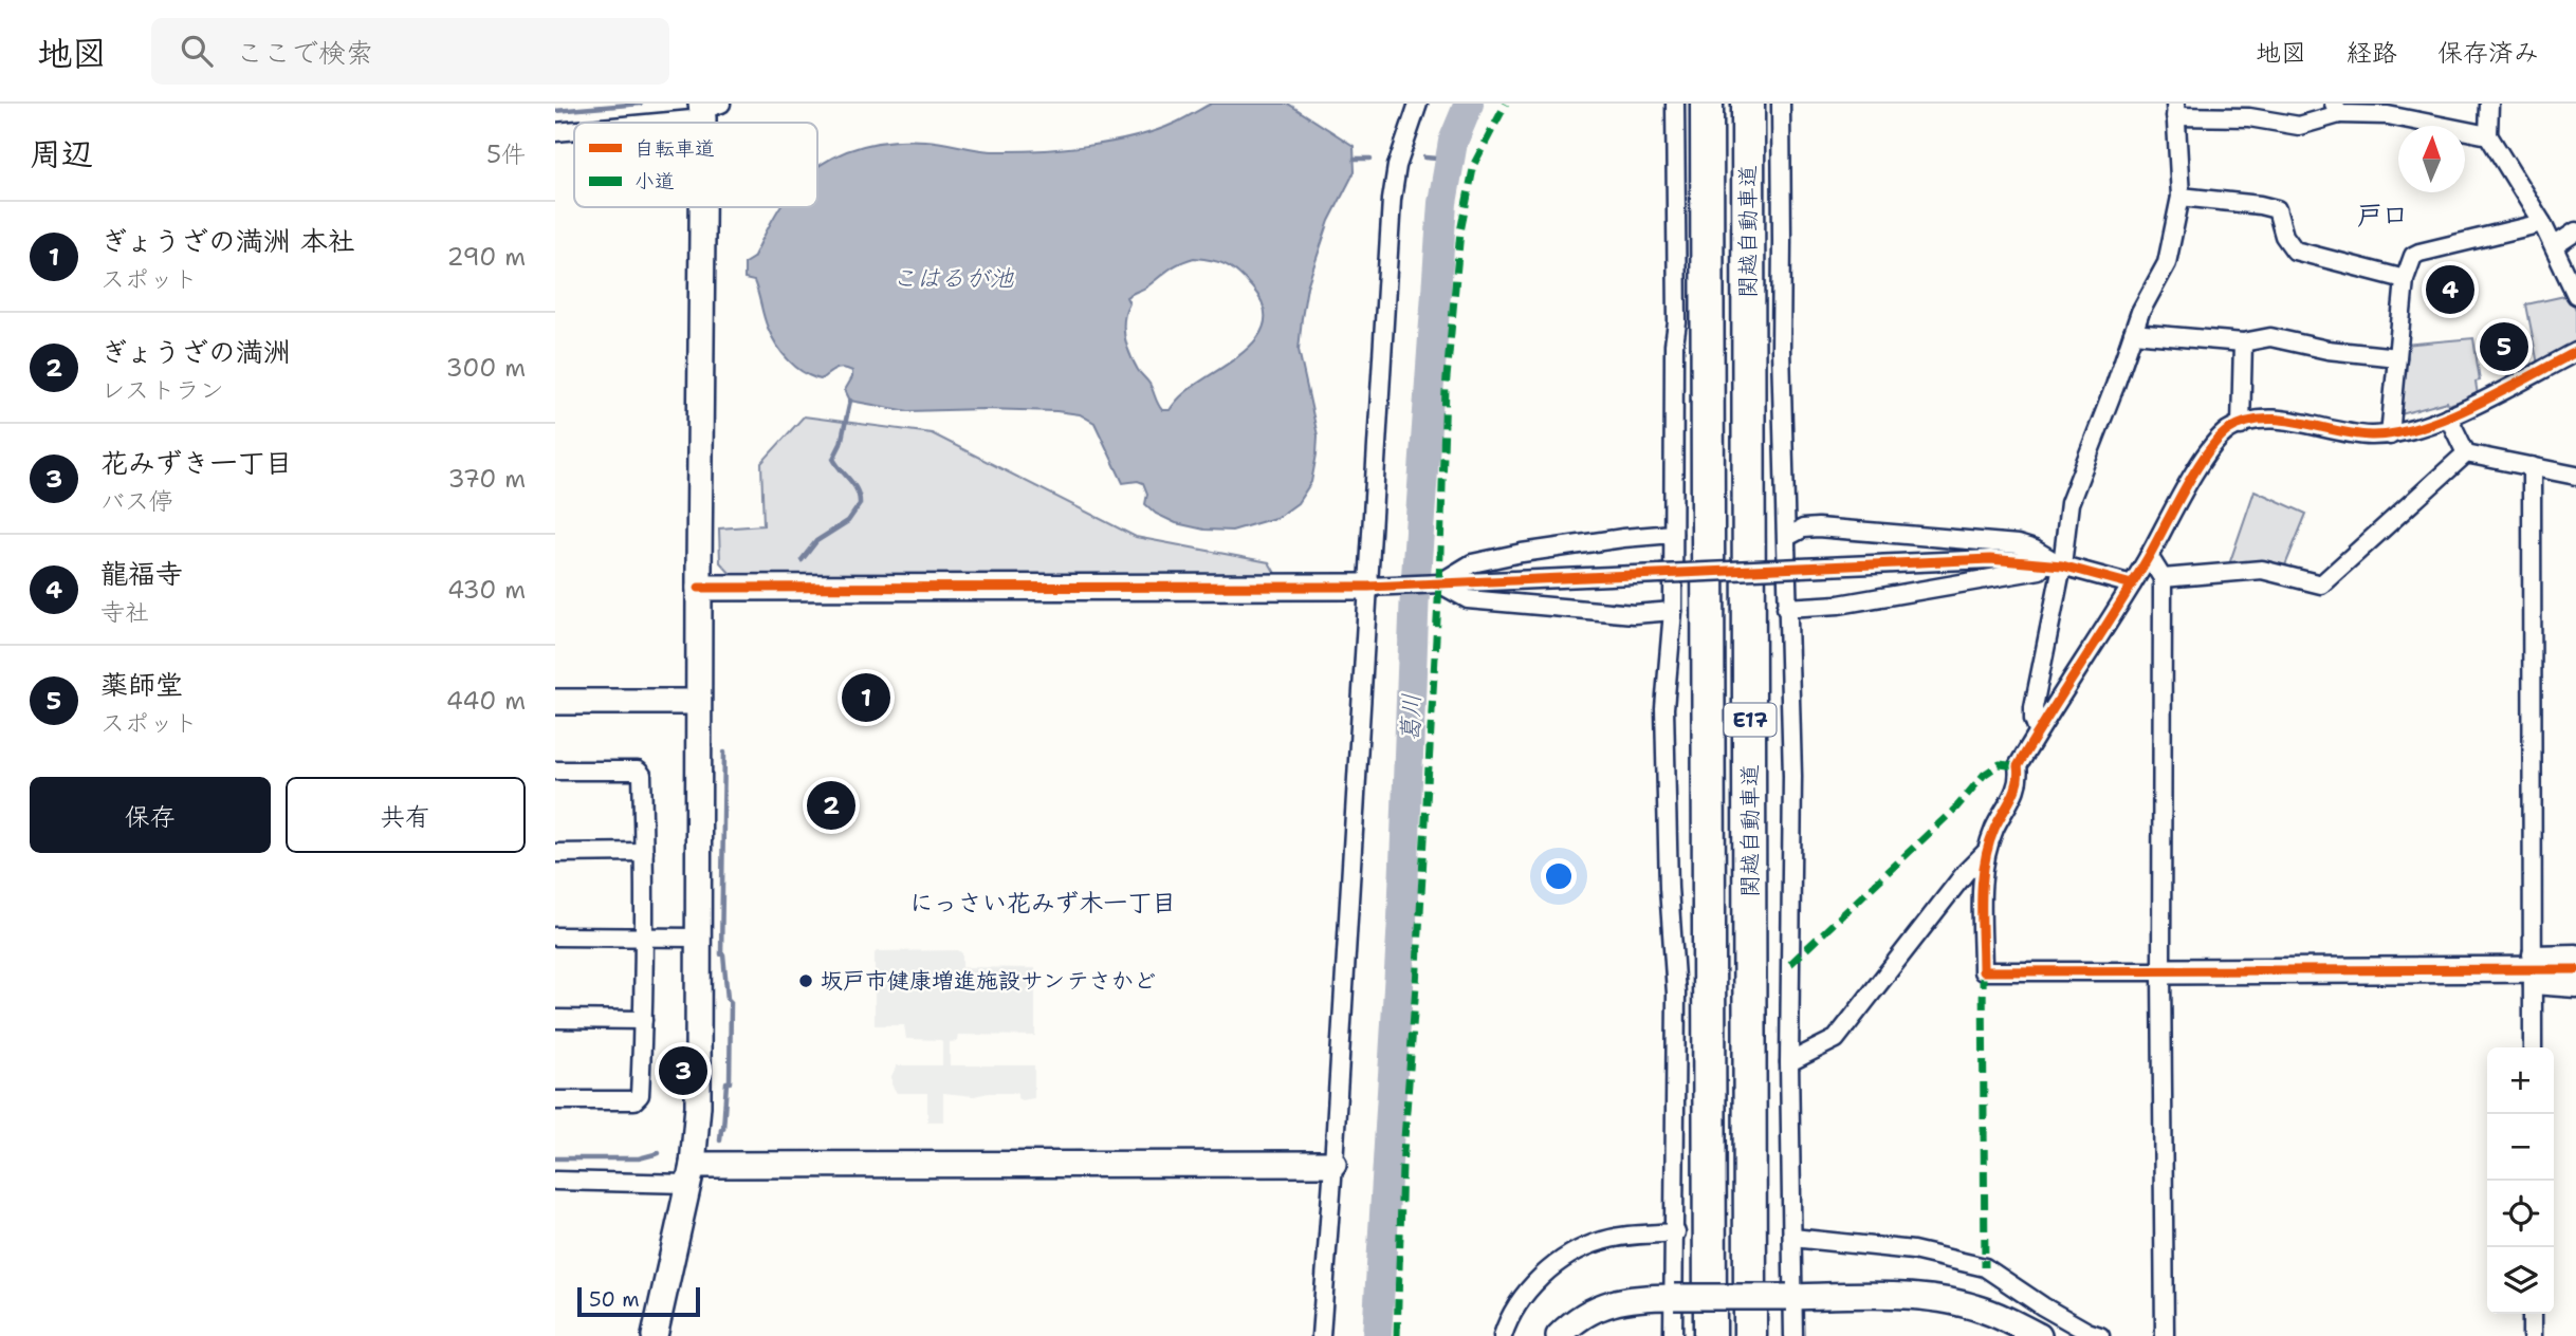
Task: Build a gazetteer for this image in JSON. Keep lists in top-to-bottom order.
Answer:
{
  "streets": {
    "highway": ["関越自動車道", "E17"]
  },
  "districts": ["戸口", "にっさい花みず木一丁目"],
  "water": ["こはるが池", "葛川"],
  "places": ["坂戸市健康増進施設サンテさかど"],
  "legend": ["自転車道", "小道"],
  "scale_bar": "50 m",
  "north": "top",
  "page": {
    "header": "地図",
    "search": "ここで検索",
    "nav": ["地図", "経路", "保存済み"],
    "heading": ["周辺", "5件"],
    "list": [
      {
        "mark": "1",
        "name": "ぎょうざの満洲 本社",
        "note": "スポット",
        "value": "290 m"
      },
      {
        "mark": "2",
        "name": "ぎょうざの満洲",
        "note": "レストラン",
        "value": "300 m"
      },
      {
        "mark": "3",
        "name": "花みずき一丁目",
        "note": "バス停",
        "value": "370 m"
      },
      {
        "mark": "4",
        "name": "龍福寺",
        "note": "寺社",
        "value": "430 m"
      },
      {
        "mark": "5",
        "name": "薬師堂",
        "note": "スポット",
        "value": "440 m"
      }
    ],
    "pins": [
      "4",
      "5",
      "1",
      "2",
      "3"
    ],
    "buttons": ["保存", "共有"],
    "map_buttons": ["+", "−"],
    "scale": "50 m"
  }
}
